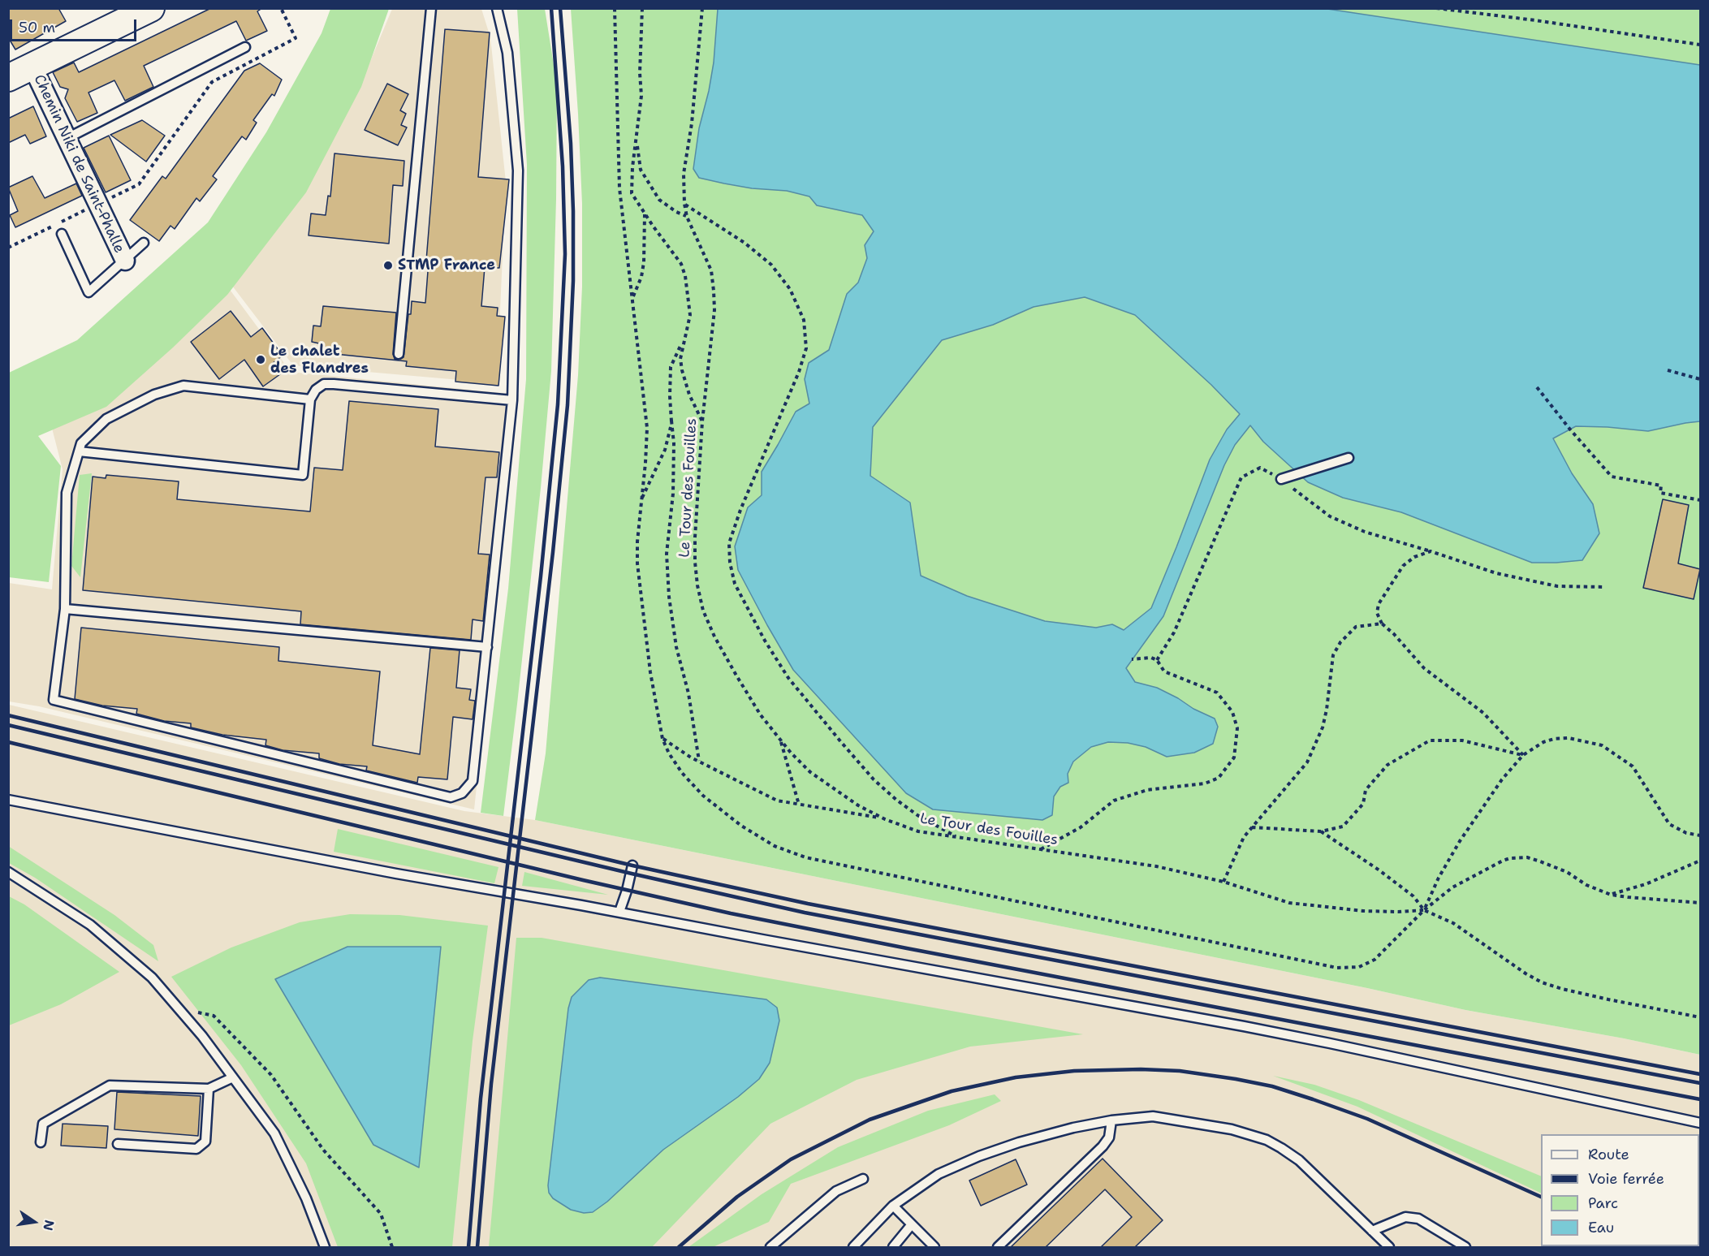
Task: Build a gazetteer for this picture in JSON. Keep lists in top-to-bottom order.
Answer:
{
  "streets": {
    "street": ["Chemin Niki de Saint-Phalle"],
    "path": ["Le Tour des Fouilles"]
  },
  "places": ["STMP France", "Le chalet des Flandres"],
  "legend": [
    "Route",
    "Voie ferrée",
    "Parc",
    "Eau"
  ],
  "scale_bar": "50 m",
  "north": "right"
}
